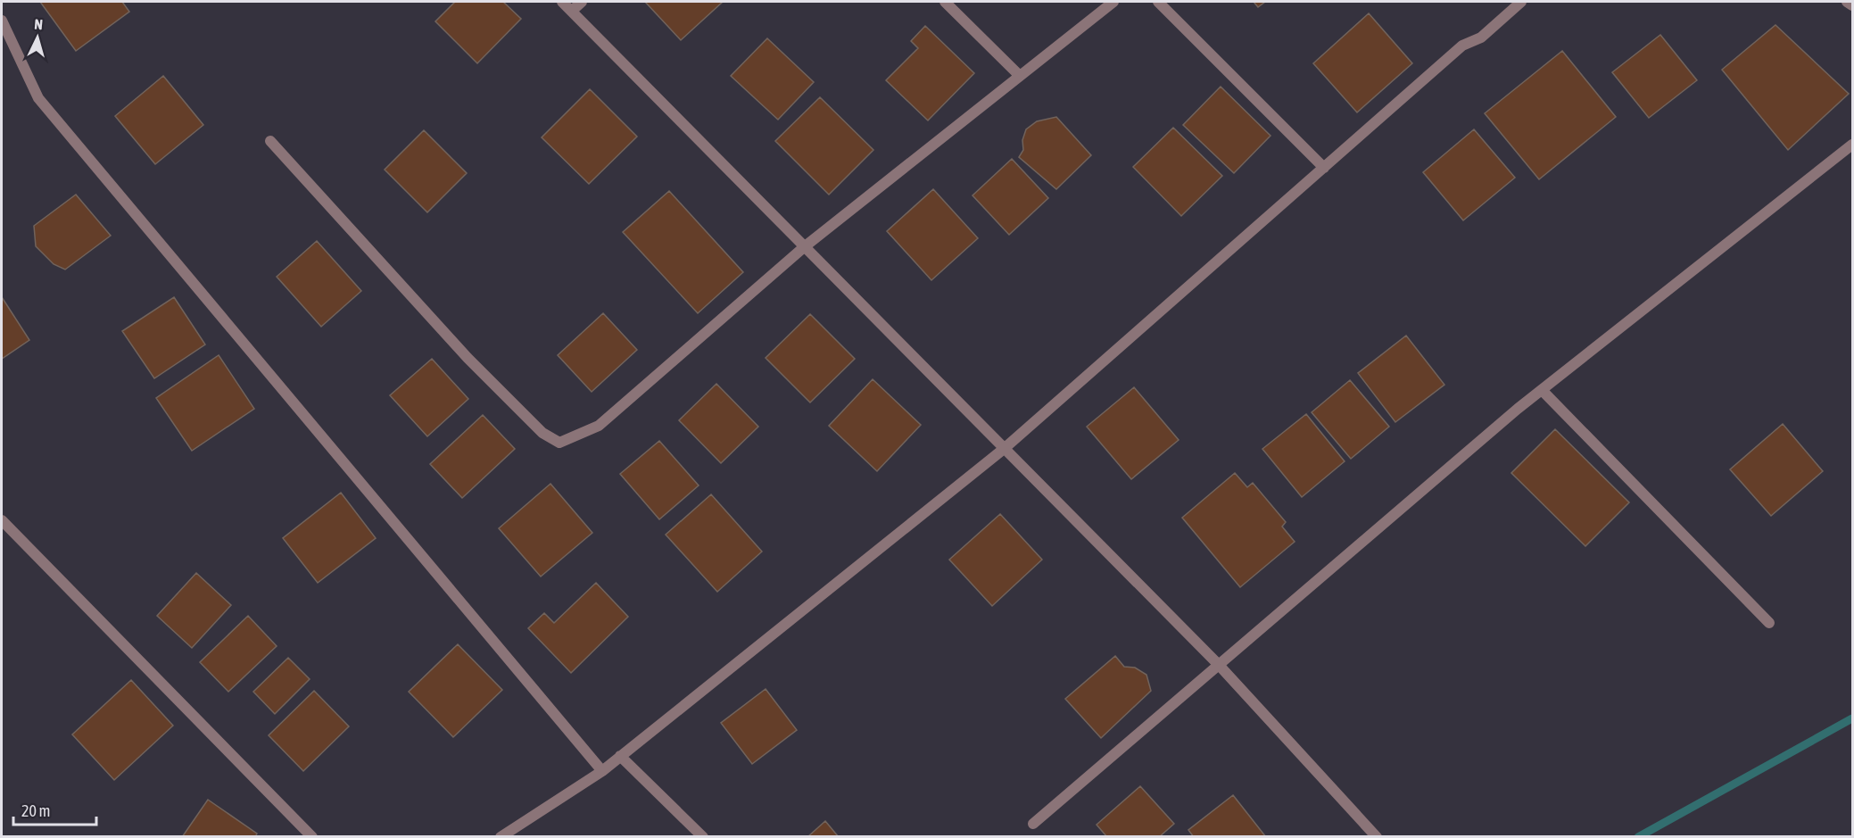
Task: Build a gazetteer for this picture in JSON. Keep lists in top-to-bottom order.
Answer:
{
  "scale_bar": "20 m",
  "north": "top"
}
